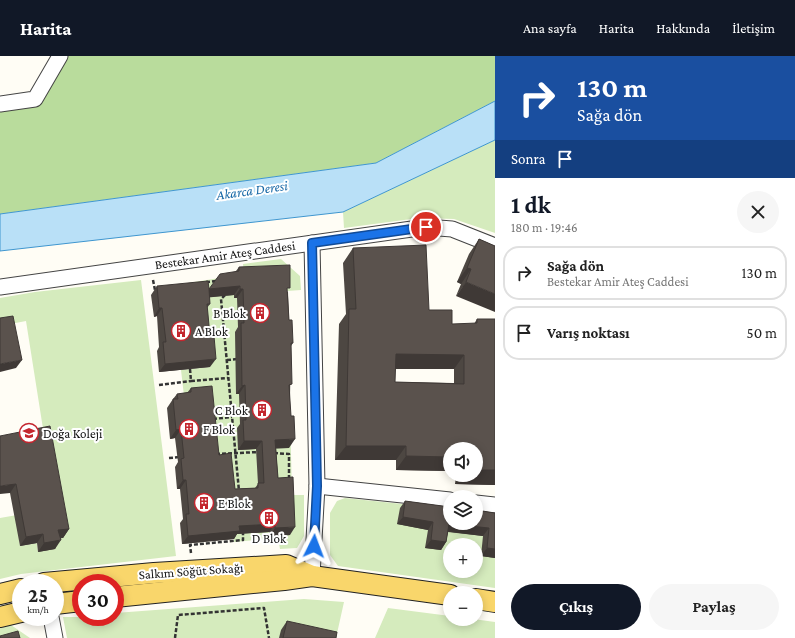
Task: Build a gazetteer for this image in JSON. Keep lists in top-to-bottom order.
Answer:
{
  "streets": {
    "main road": ["Salkım Söğüt Sokağı"],
    "street": ["Bestekar Amir Ateş Caddesi"]
  },
  "water": ["Akarca Deresi"],
  "places": {
    "building": [
      "B Blok",
      "A Blok",
      "C Blok",
      "F Blok",
      "E Blok",
      "D Blok"
    ],
    "school or university": ["Doğa Koleji"]
  },
  "page": {
    "header": "Harita",
    "nav": [
      "Ana sayfa",
      "Harita",
      "Hakkında",
      "İletişim"
    ],
    "turn": ["130 m", "Sağa dön"],
    "then": "Sonra",
    "heading": ["1 dk", "180 m · 19:46"],
    "list": [
      {
        "name": "Sağa dön",
        "note": "Bestekar Amir Ateş Caddesi",
        "value": "130 m"
      },
      {
        "name": "Varış noktası",
        "value": "50 m"
      }
    ],
    "map_buttons": ["+", "−"],
    "speed": "25 km/h",
    "limit": "30",
    "buttons": ["Çıkış", "Paylaş"]
  }
}
